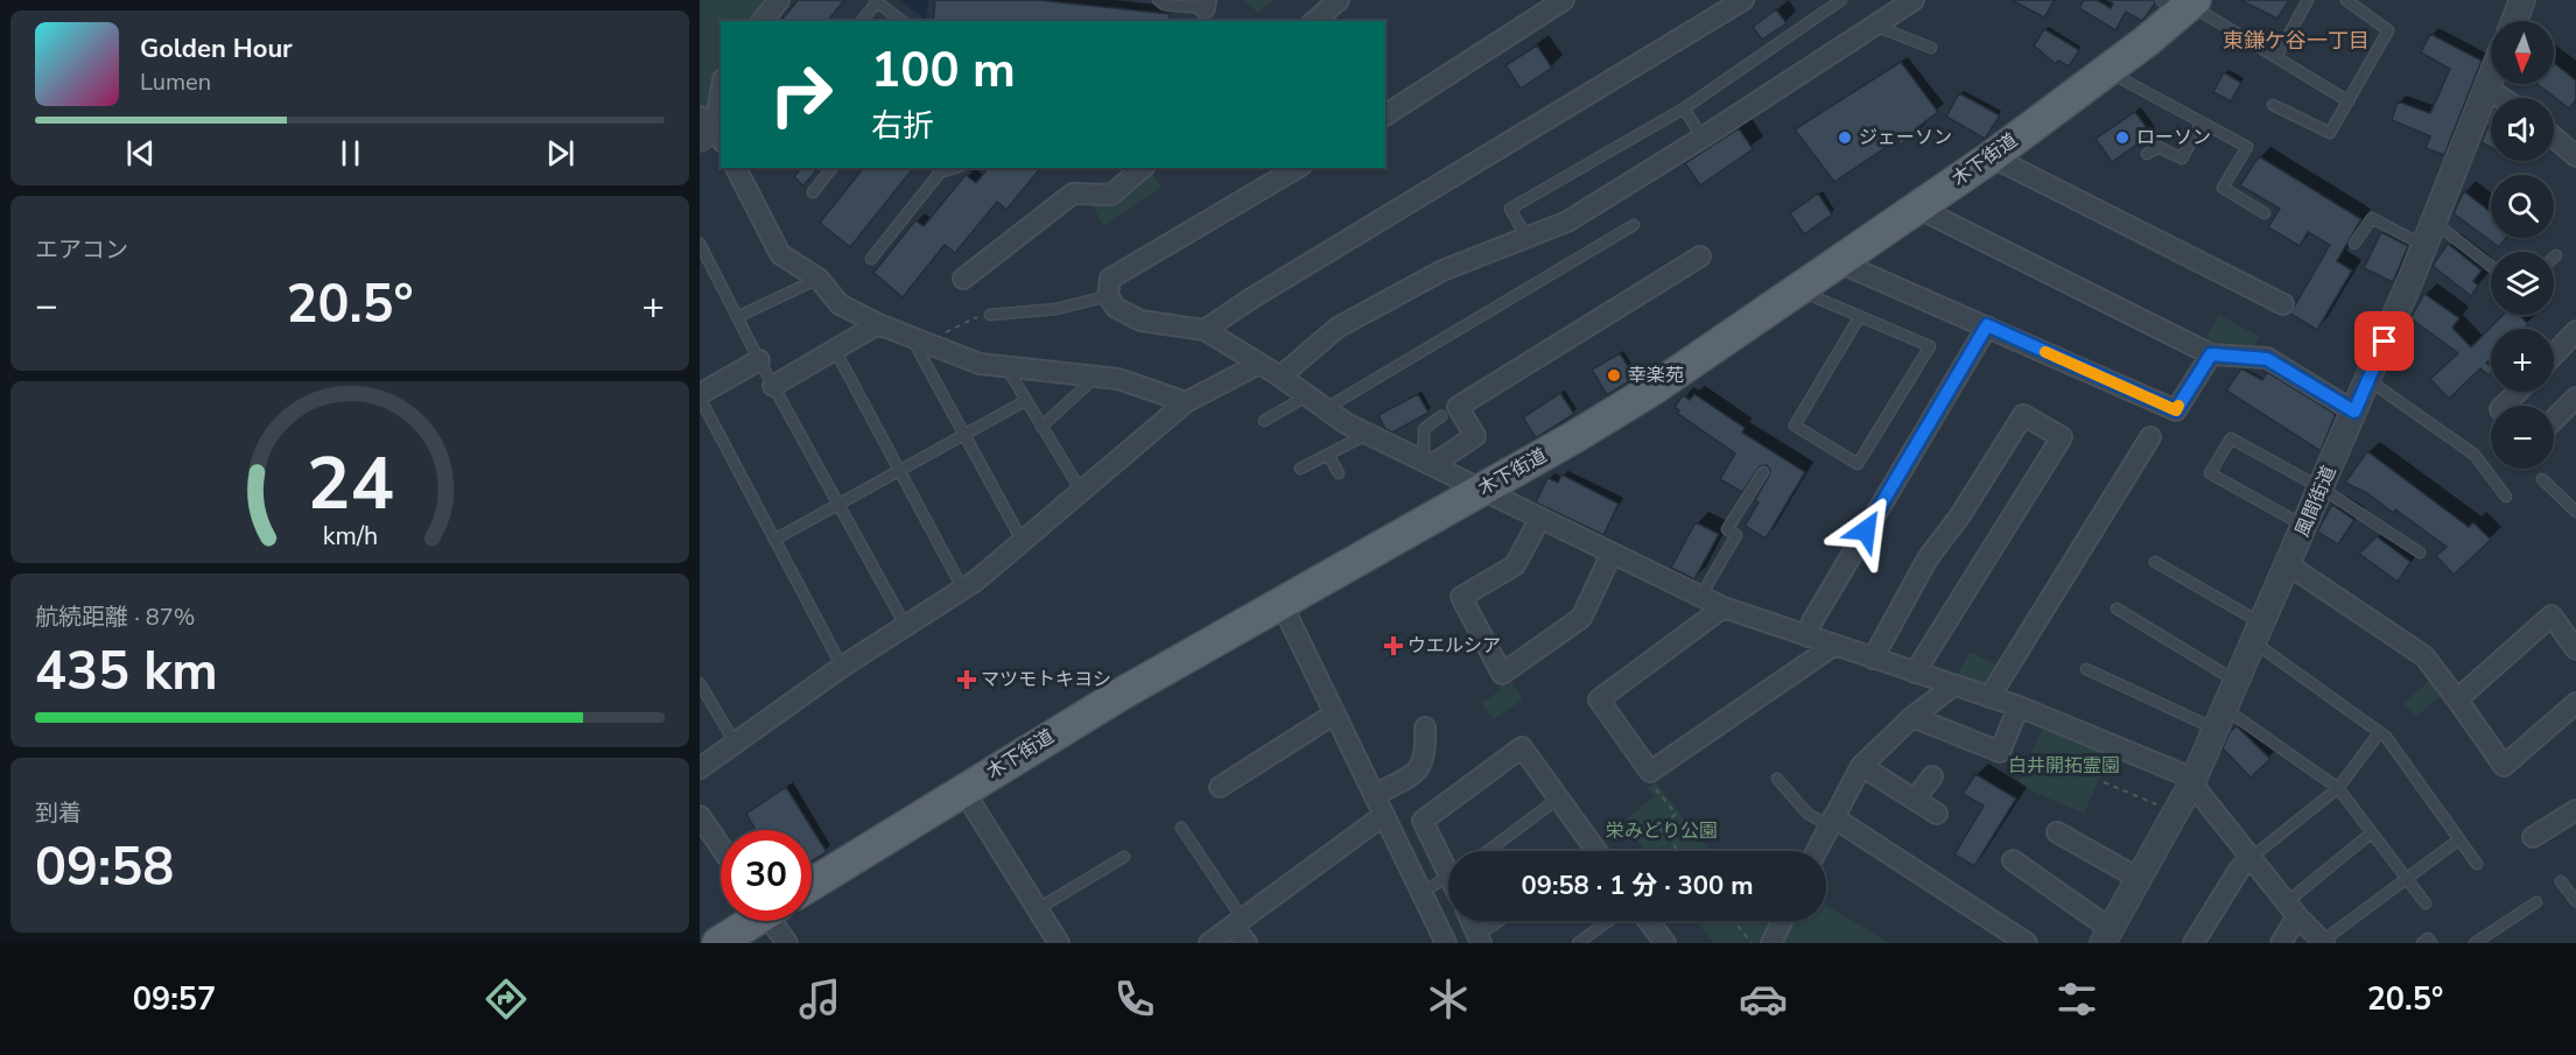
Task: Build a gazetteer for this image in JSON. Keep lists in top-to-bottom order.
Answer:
{
  "streets": {
    "main road": ["木下街道"],
    "street": ["風間街道"]
  },
  "districts": ["東鎌ケ谷一丁目"],
  "parks": ["白井開拓霊園", "栄みどり公園"],
  "places": {
    "other": ["ジェーソン", "ローソン", "幸楽苑"],
    "health": ["ウエルシア", "マツモトキヨシ"]
  },
  "north": "bottom",
  "page": {
    "map_buttons": ["+", "−"],
    "turn": ["100 m", "右折"],
    "song": ["Golden Hour", "Lumen"],
    "tile": [
      "エアコン",
      ["航続距離 · 87%", "435 km"],
      ["到着", "09:58"]
    ],
    "heat": ["−", "20.5°", "+"],
    "limit": "30",
    "trip": "09:58 · 1 分 · 300 m",
    "tabs": ["09:57", "20.5°"],
    "gauge": ["24", "km/h"]
  }
}
